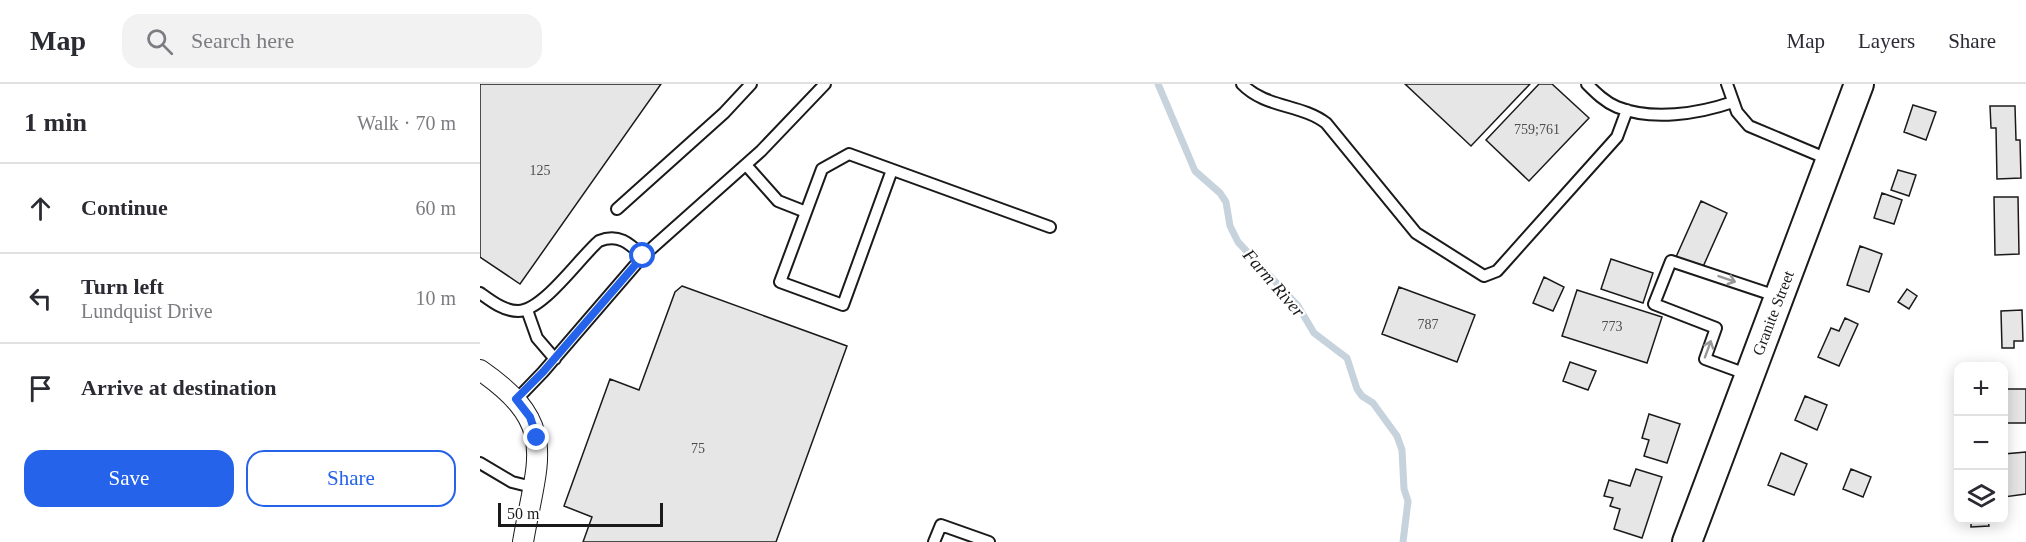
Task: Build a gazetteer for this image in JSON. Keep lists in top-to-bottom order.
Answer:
{
  "streets": {
    "main road": ["Granite Street"]
  },
  "water": ["Farm River"],
  "house_numbers": [
    "759;761",
    "125",
    "787",
    "773",
    "75"
  ],
  "scale_bar": "50 m",
  "page": {
    "header": "Map",
    "search": "Search here",
    "nav": ["Map", "Layers", "Share"],
    "heading": ["1 min", "Walk · 70 m"],
    "list": [
      ["Continue", "60 m"],
      ["Turn left", "Lundquist Drive", "10 m"],
      "Arrive at destination"
    ],
    "map_buttons": ["+", "−"],
    "buttons": ["Save", "Share"],
    "scale": "50 m"
  }
}
